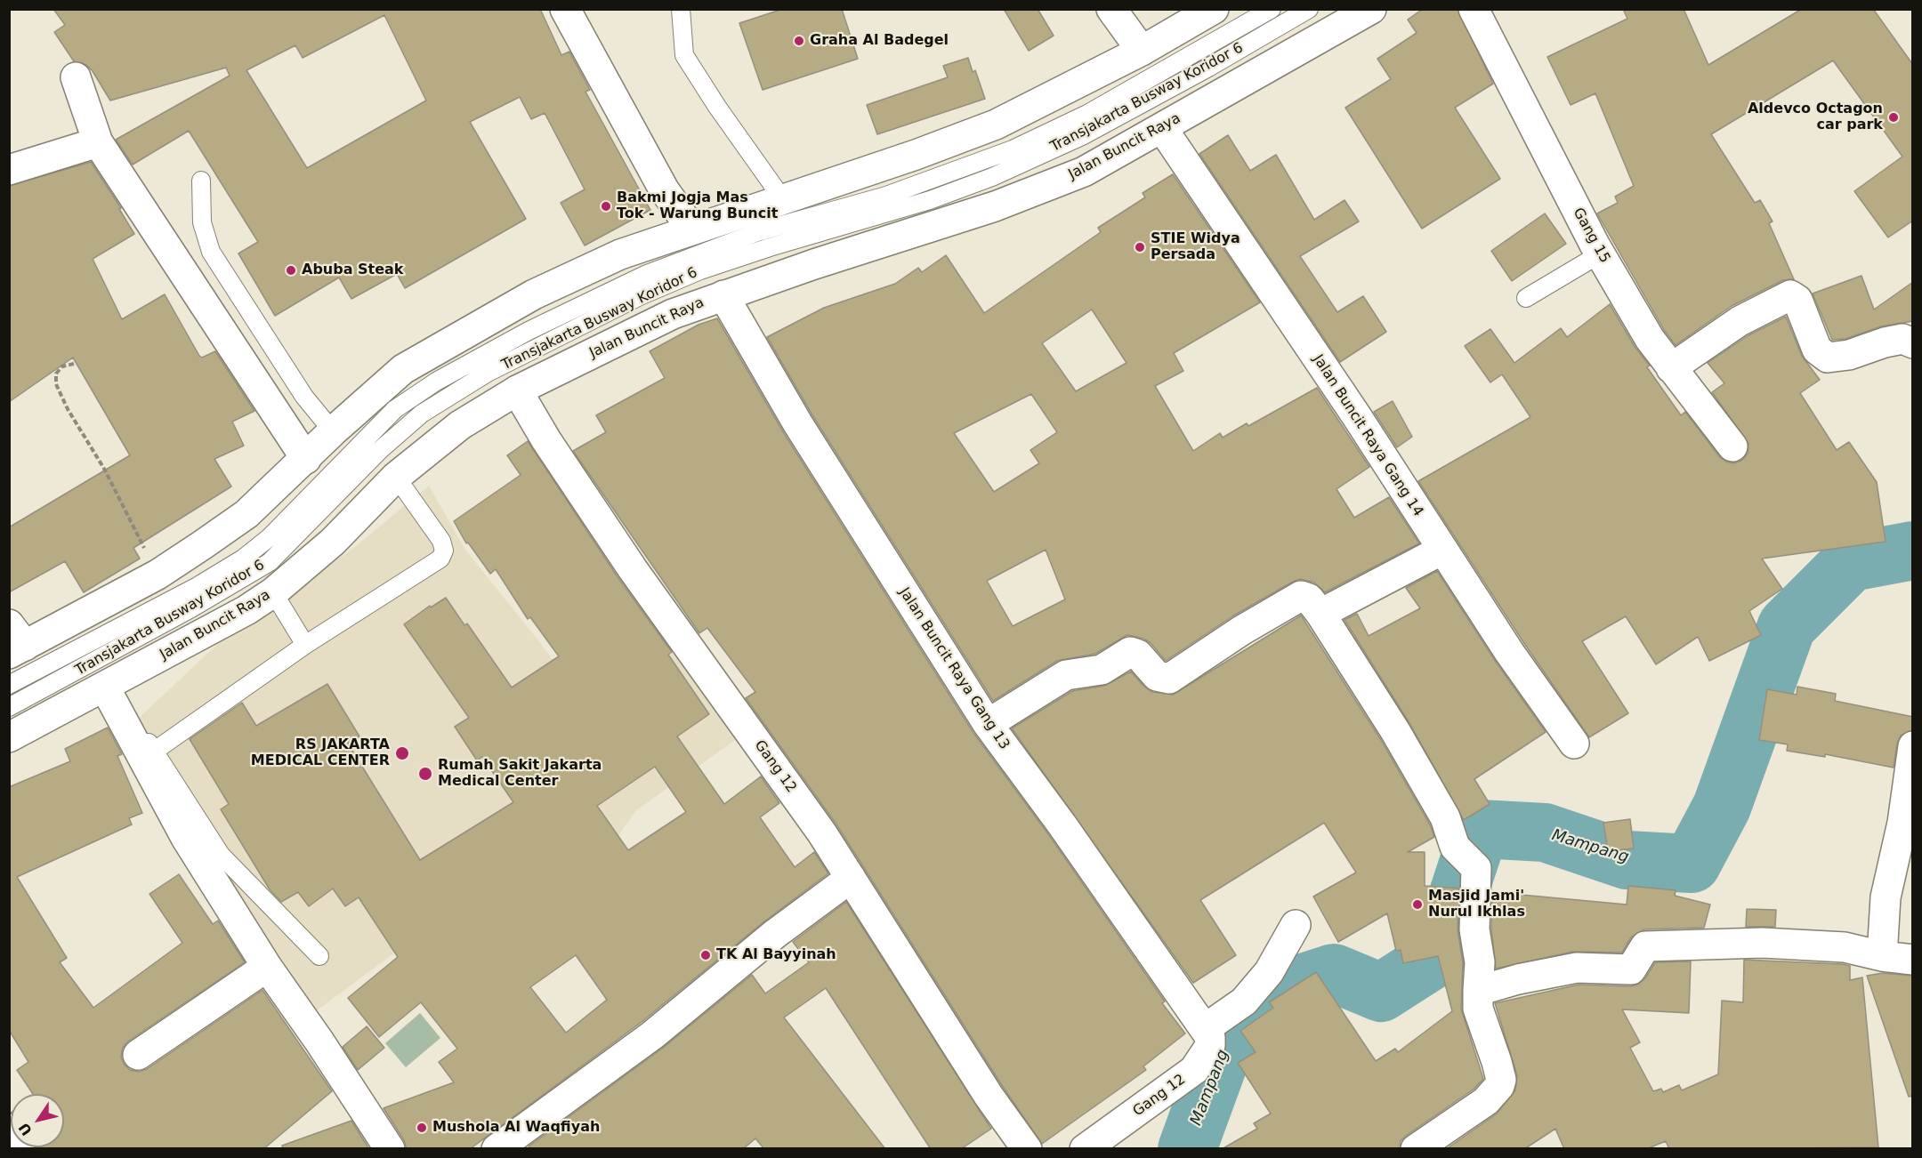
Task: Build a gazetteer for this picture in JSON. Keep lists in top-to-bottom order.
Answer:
{
  "streets": {
    "street": [
      "Jalan Buncit Raya",
      "Gang 15",
      "Jalan Buncit Raya Gang 14",
      "Jalan Buncit Raya Gang 13",
      "Gang 12"
    ],
    "lane": ["Transjakarta Busway Koridor 6"]
  },
  "crossings": [
    ["Jalan Buncit Raya", "Jalan Buncit Raya Gang 14"],
    ["Jalan Buncit Raya", "Jalan Buncit Raya Gang 13"],
    ["Jalan Buncit Raya", "Gang 12"],
    ["Jalan Buncit Raya Gang 13", "Gang 12"]
  ],
  "water": ["Mampang"],
  "places": [
    "Graha Al Badegel",
    "Aldevco Octagon car park",
    "Bakmi Jogja Mas Tok - Warung Buncit",
    "STIE Widya Persada",
    "Abuba Steak",
    "RS JAKARTA MEDICAL CENTER",
    "Rumah Sakit Jakarta Medical Center",
    "Masjid Jami' Nurul Ikhlas",
    "TK Al Bayyinah",
    "Mushola Al Waqfiyah"
  ],
  "north": "bottom left"
}
